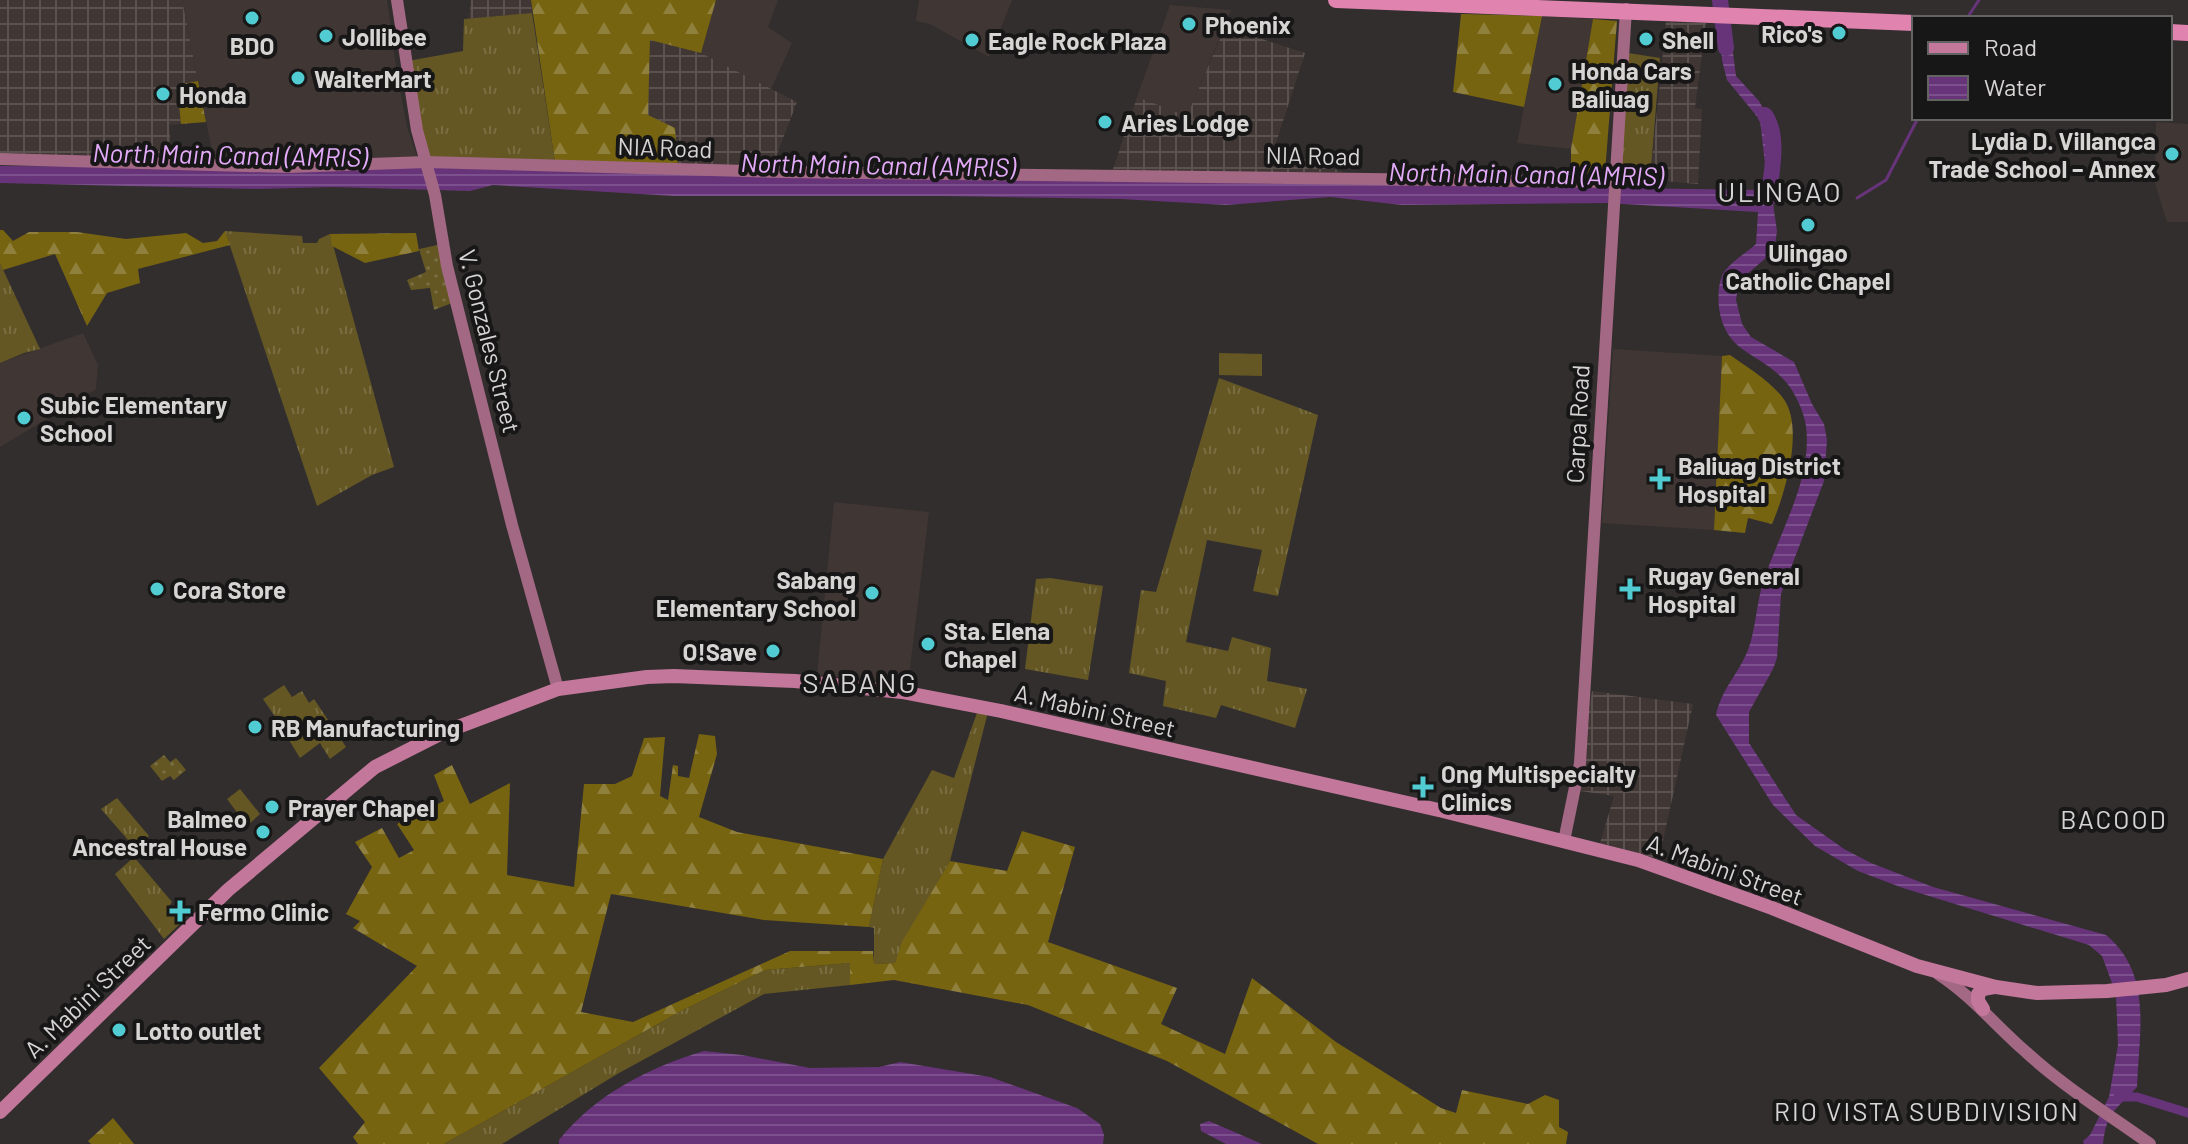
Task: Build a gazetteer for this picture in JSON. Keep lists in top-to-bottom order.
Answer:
{
  "streets": {
    "main road": ["A. Mabini Street"],
    "street": ["NIA Road", "V. Gonzales Street", "Carpa Road"]
  },
  "crossings": [
    ["NIA Road", "V. Gonzales Street"],
    ["NIA Road", "Carpa Road"],
    ["V. Gonzales Street", "A. Mabini Street"],
    ["Carpa Road", "A. Mabini Street"]
  ],
  "districts": [
    "ULINGAO",
    "SABANG",
    "BACOOD",
    "RIO VISTA SUBDIVISION"
  ],
  "water": ["North Main Canal (AMRIS)"],
  "places": {
    "other": [
      "BDO",
      "Phoenix",
      "Rico's",
      "Jollibee",
      "Shell",
      "Eagle Rock Plaza",
      "WalterMart",
      "Honda Cars Baliuag",
      "Honda",
      "Aries Lodge",
      "Lydia D. Villangca Trade School – Annex",
      "Ulingao Catholic Chapel",
      "Subic Elementary School",
      "Cora Store",
      "Sabang Elementary School",
      "Sta. Elena Chapel",
      "O!Save",
      "RB Manufacturing",
      "Prayer Chapel",
      "Balmeo Ancestral House",
      "Lotto outlet"
    ],
    "health": [
      "Baliuag District Hospital",
      "Rugay General Hospital",
      "Ong Multispecialty Clinics",
      "Fermo Clinic"
    ]
  },
  "legend": ["Road", "Water"]
}
